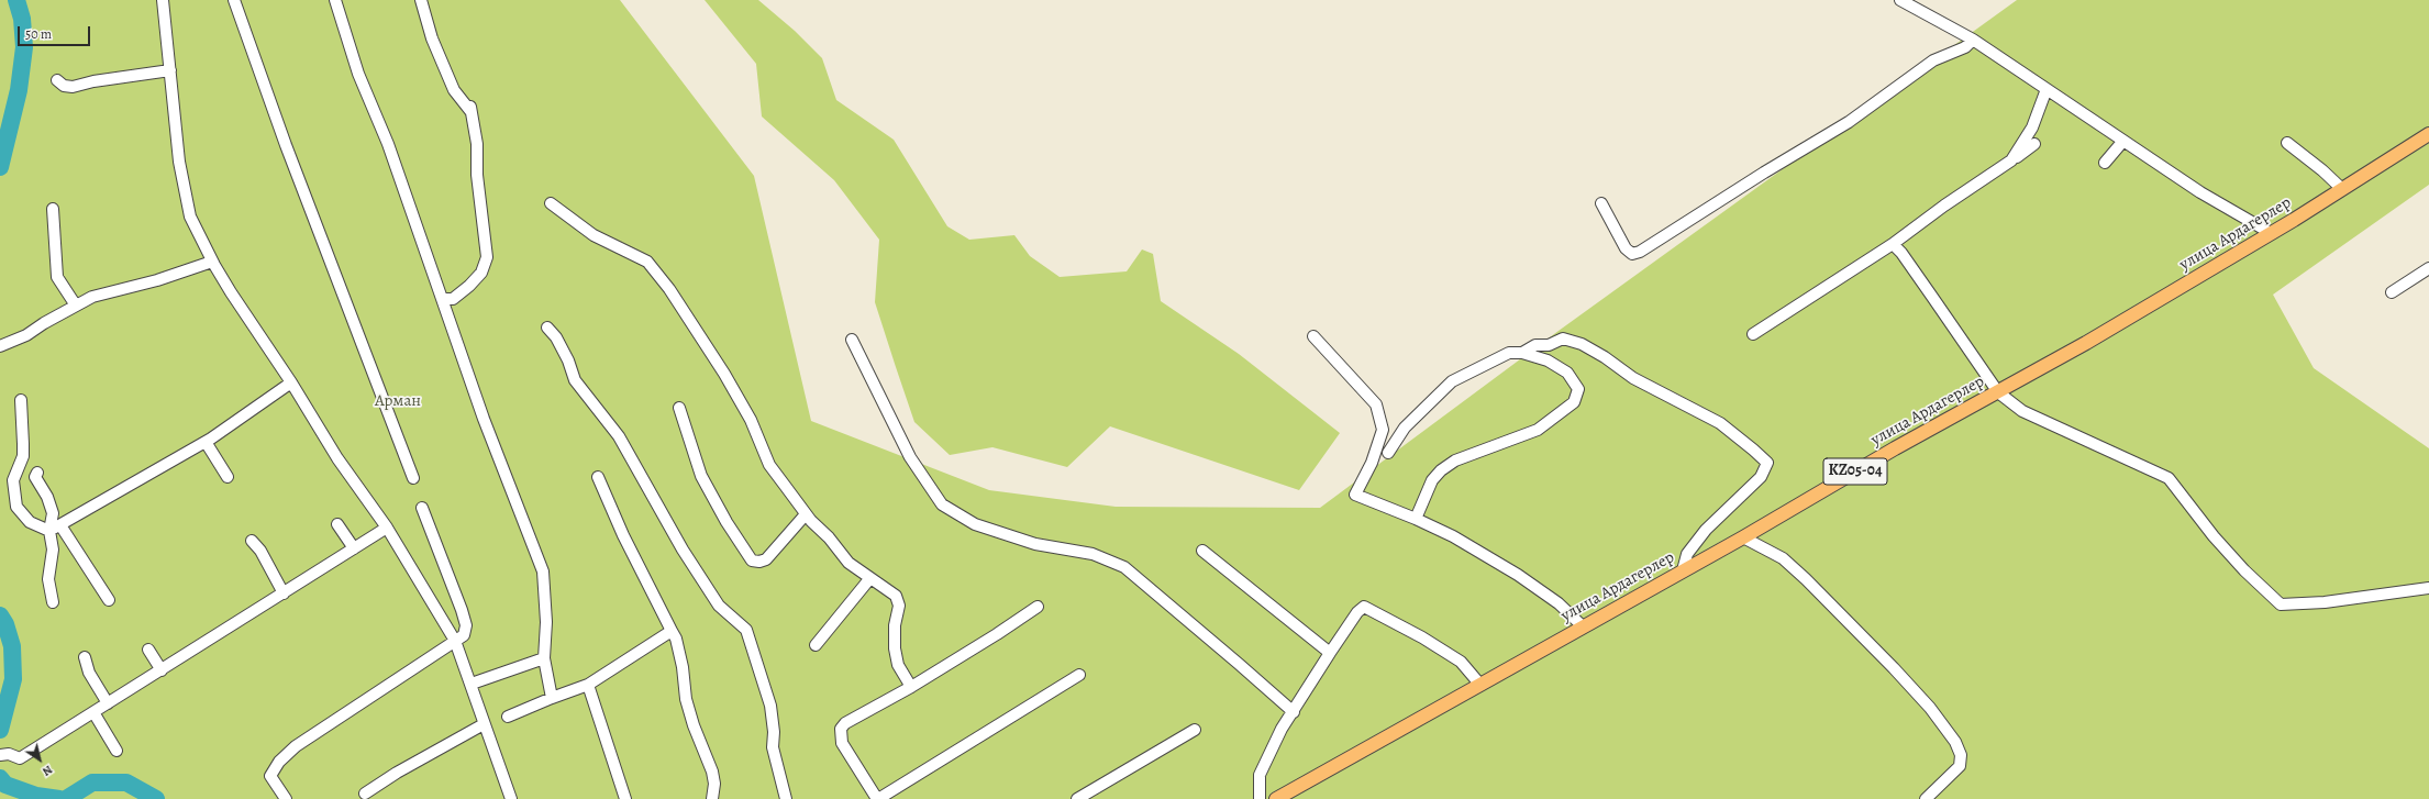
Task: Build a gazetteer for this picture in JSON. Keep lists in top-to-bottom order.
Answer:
{
  "streets": {
    "main road": ["улица Ардагерлер", "KZ05-04"]
  },
  "parks": ["Арман"],
  "scale_bar": "50 m",
  "north": "bottom right"
}
